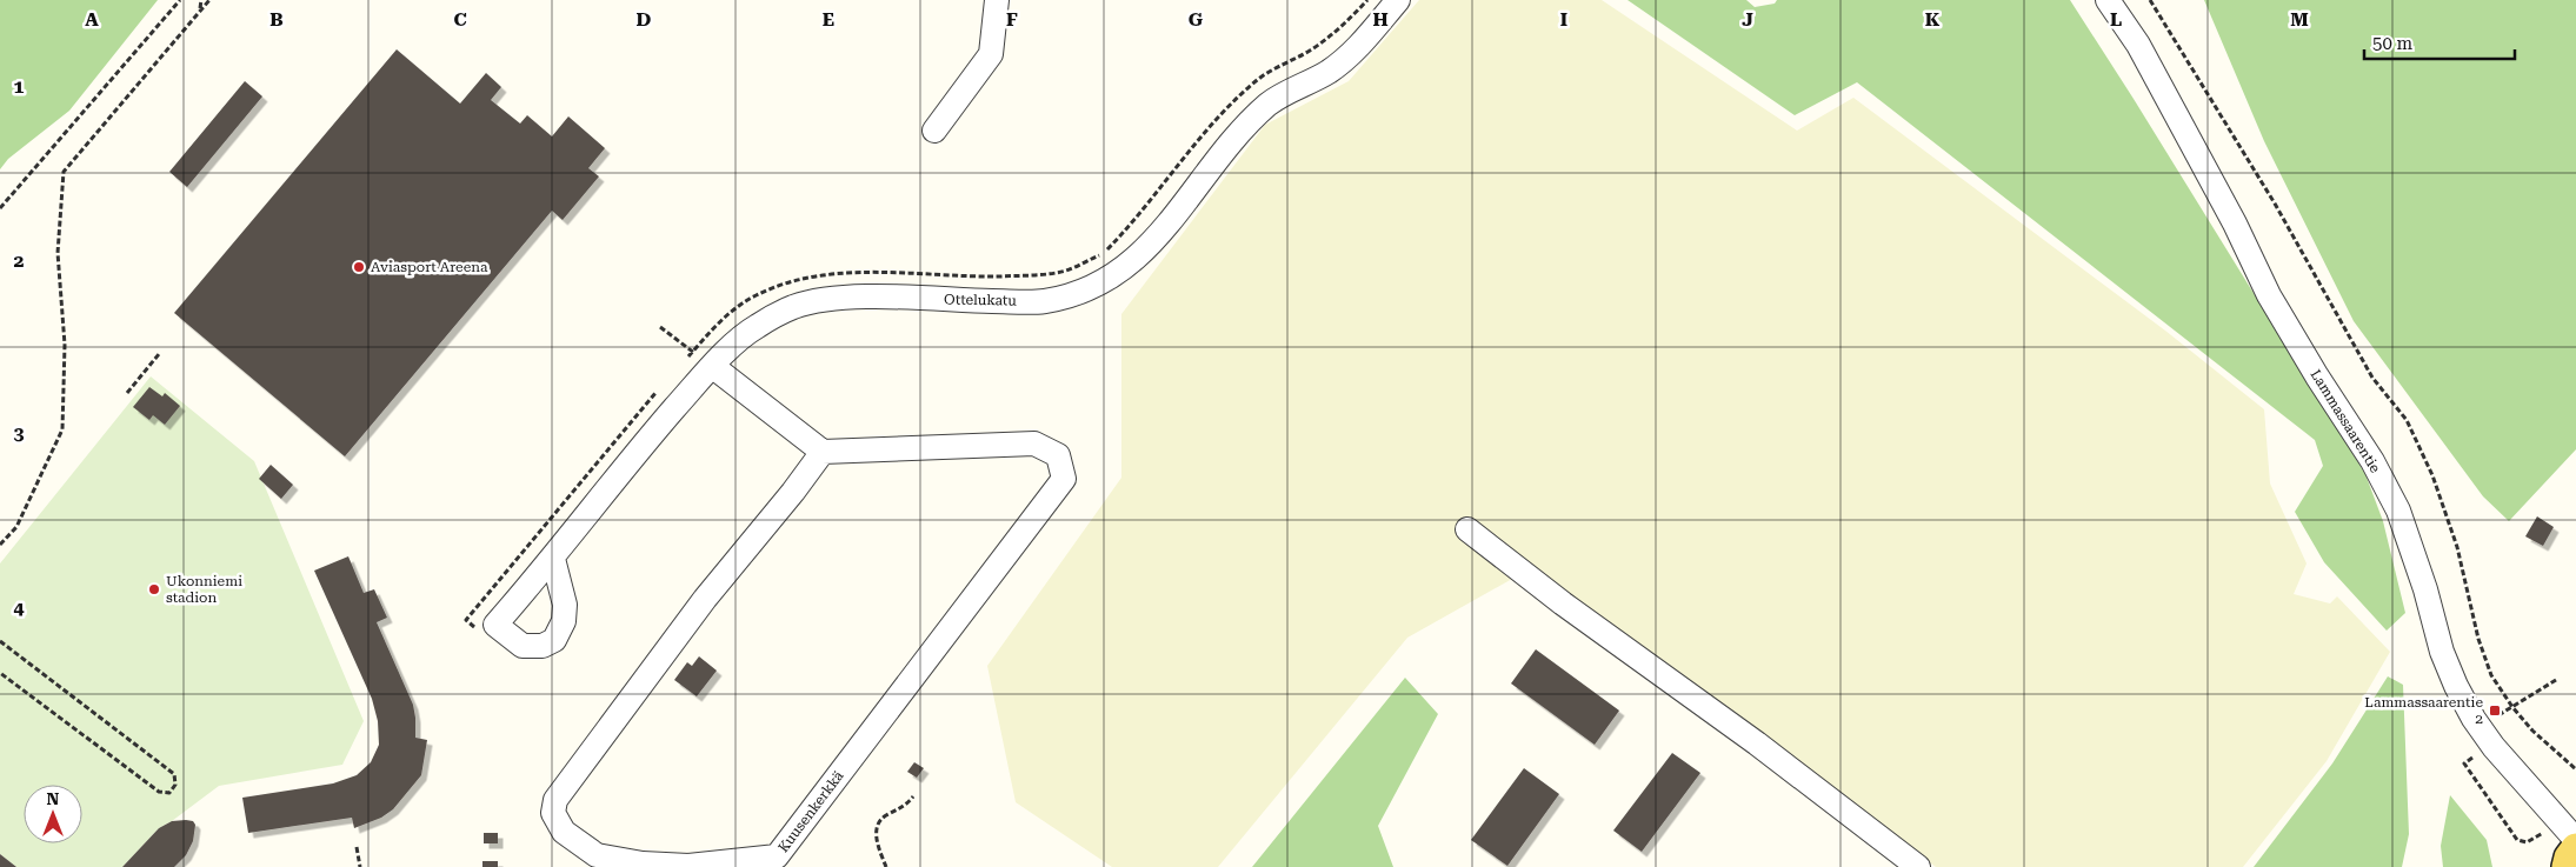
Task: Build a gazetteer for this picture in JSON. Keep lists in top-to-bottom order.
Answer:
{
  "streets": {
    "street": ["Ottelukatu", "Lammassaarentie", "Kuusenkerkkä"]
  },
  "places": {
    "other": ["Aviasport Areena", "Ukonniemi stadion"],
    "transit": ["Lammassaarentie 2"]
  },
  "scale_bar": "50 m",
  "north": "top",
  "grid": {
    "columns": [
      "A",
      "B",
      "C",
      "D",
      "E",
      "F",
      "G",
      "H",
      "I",
      "J",
      "K",
      "L",
      "M"
    ],
    "rows": [
      "1",
      "2",
      "3",
      "4"
    ]
  }
}
